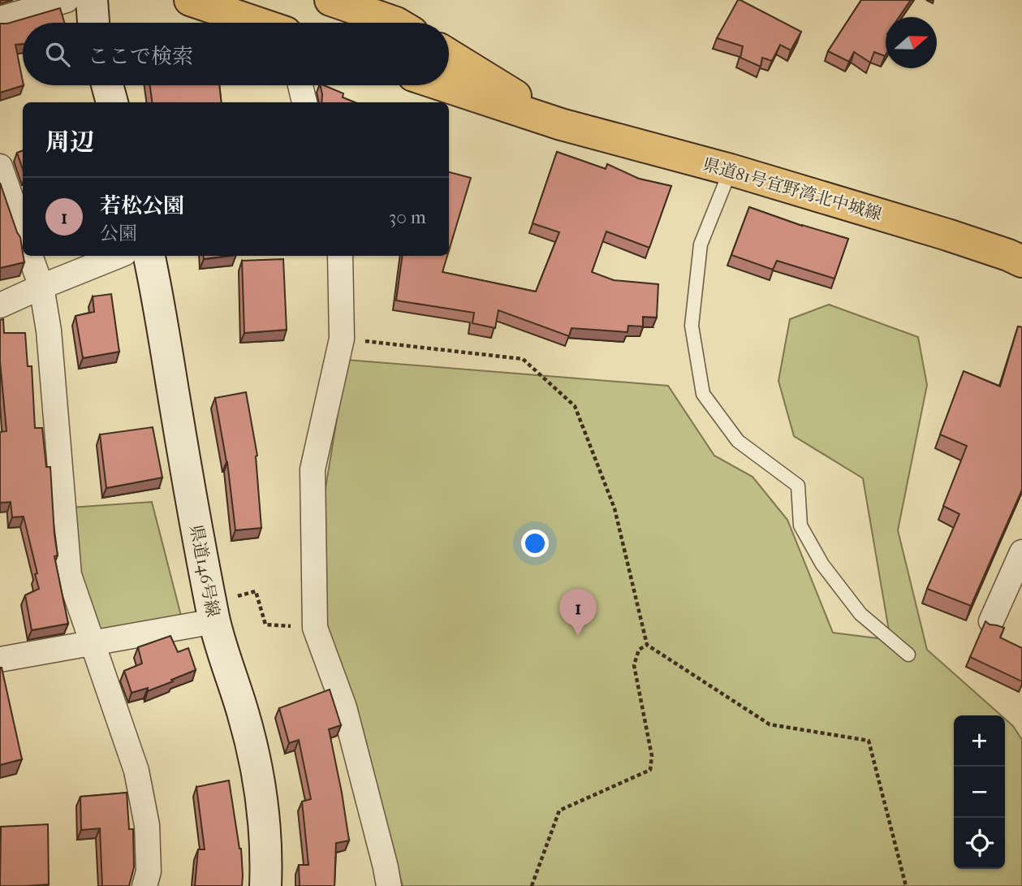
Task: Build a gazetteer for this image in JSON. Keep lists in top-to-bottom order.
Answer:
{
  "streets": {
    "main road": ["県道81号宜野湾北中城線", "県道146号線"]
  },
  "north": "right",
  "page": {
    "search": "ここで検索",
    "heading": "周辺",
    "list": [
      {
        "mark": "1",
        "name": "若松公園",
        "note": "公園",
        "value": "30 m"
      }
    ],
    "pins": "1",
    "map_buttons": ["+", "−"]
  }
}
